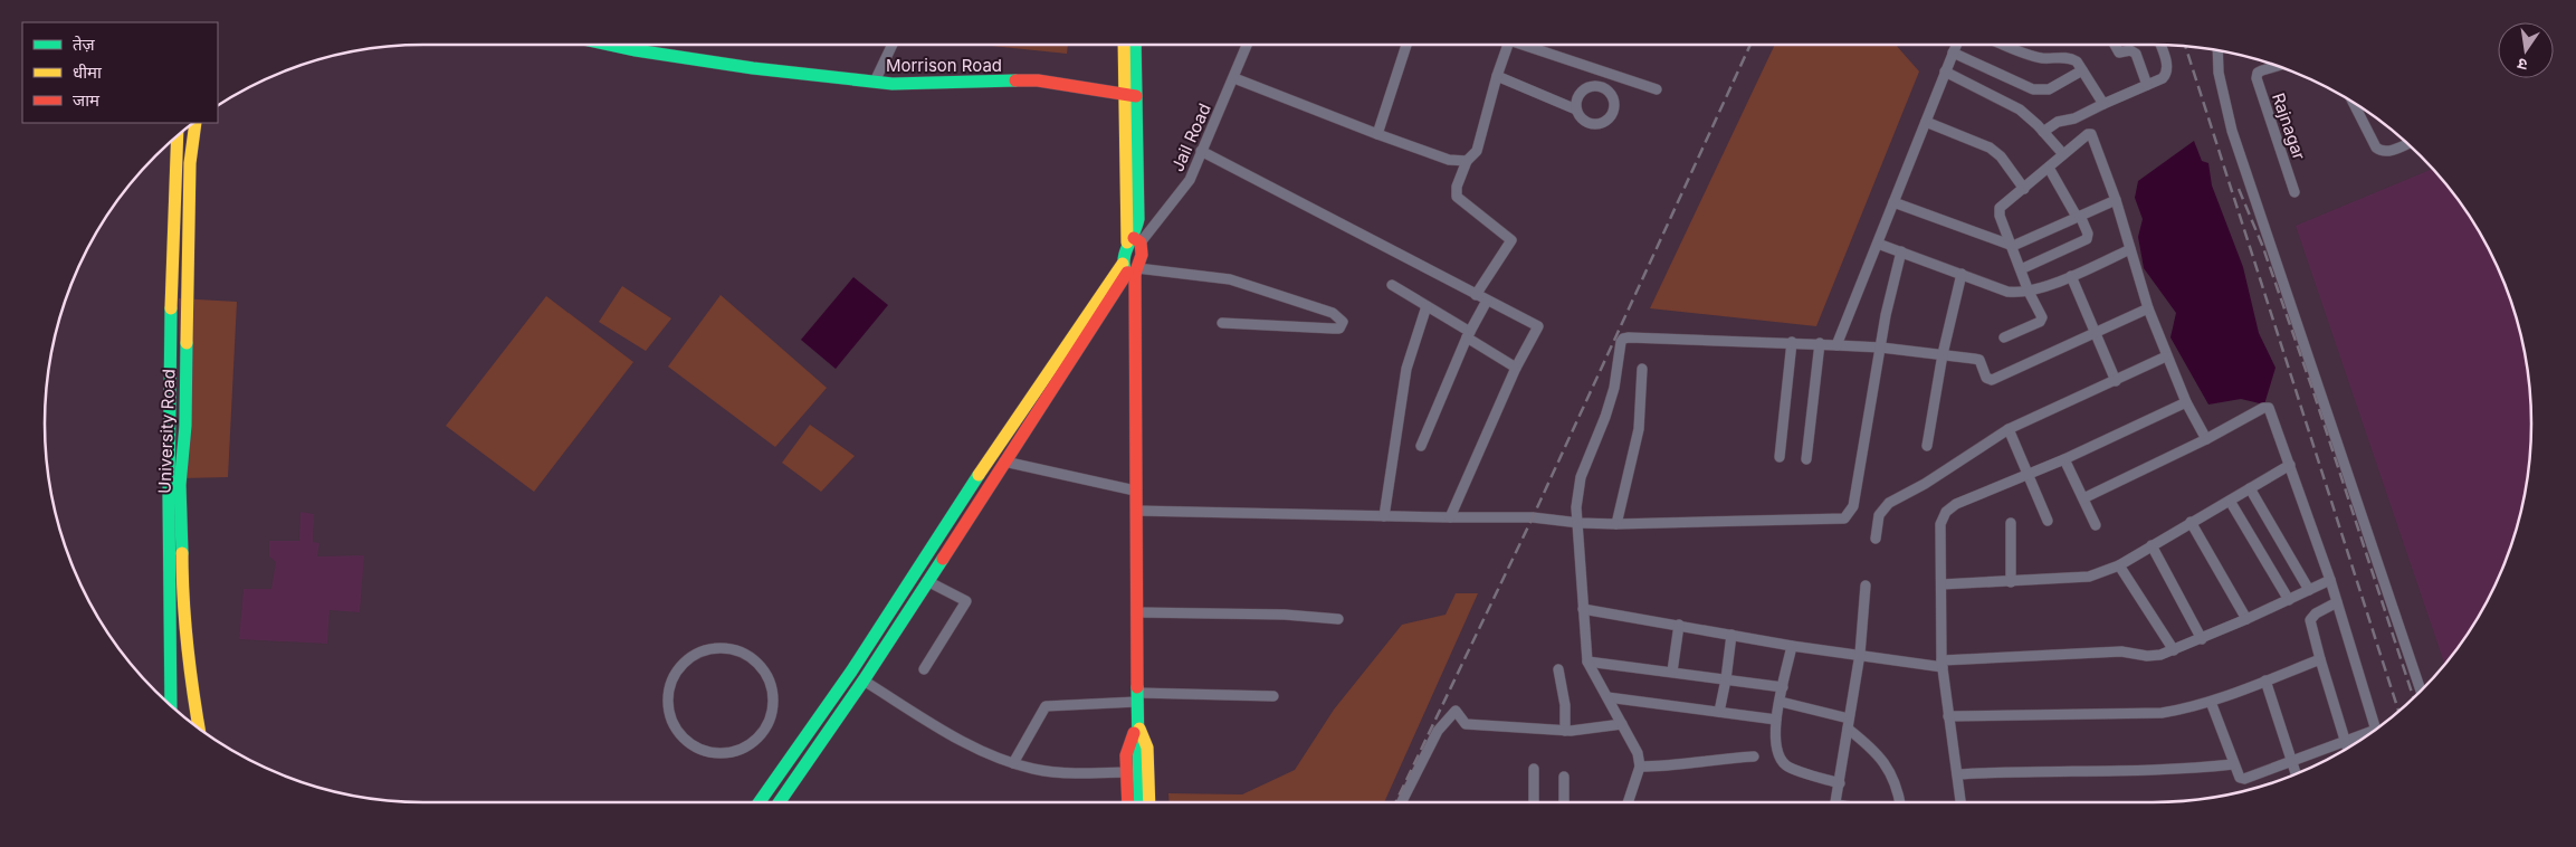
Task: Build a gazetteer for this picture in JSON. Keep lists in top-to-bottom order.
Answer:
{
  "streets": {
    "main road": ["Morrison Road", "University Road"],
    "street": ["Rajnagar", "Jail Road"]
  },
  "legend": ["तेज़", "धीमा", "जाम"],
  "north": "bottom"
}
